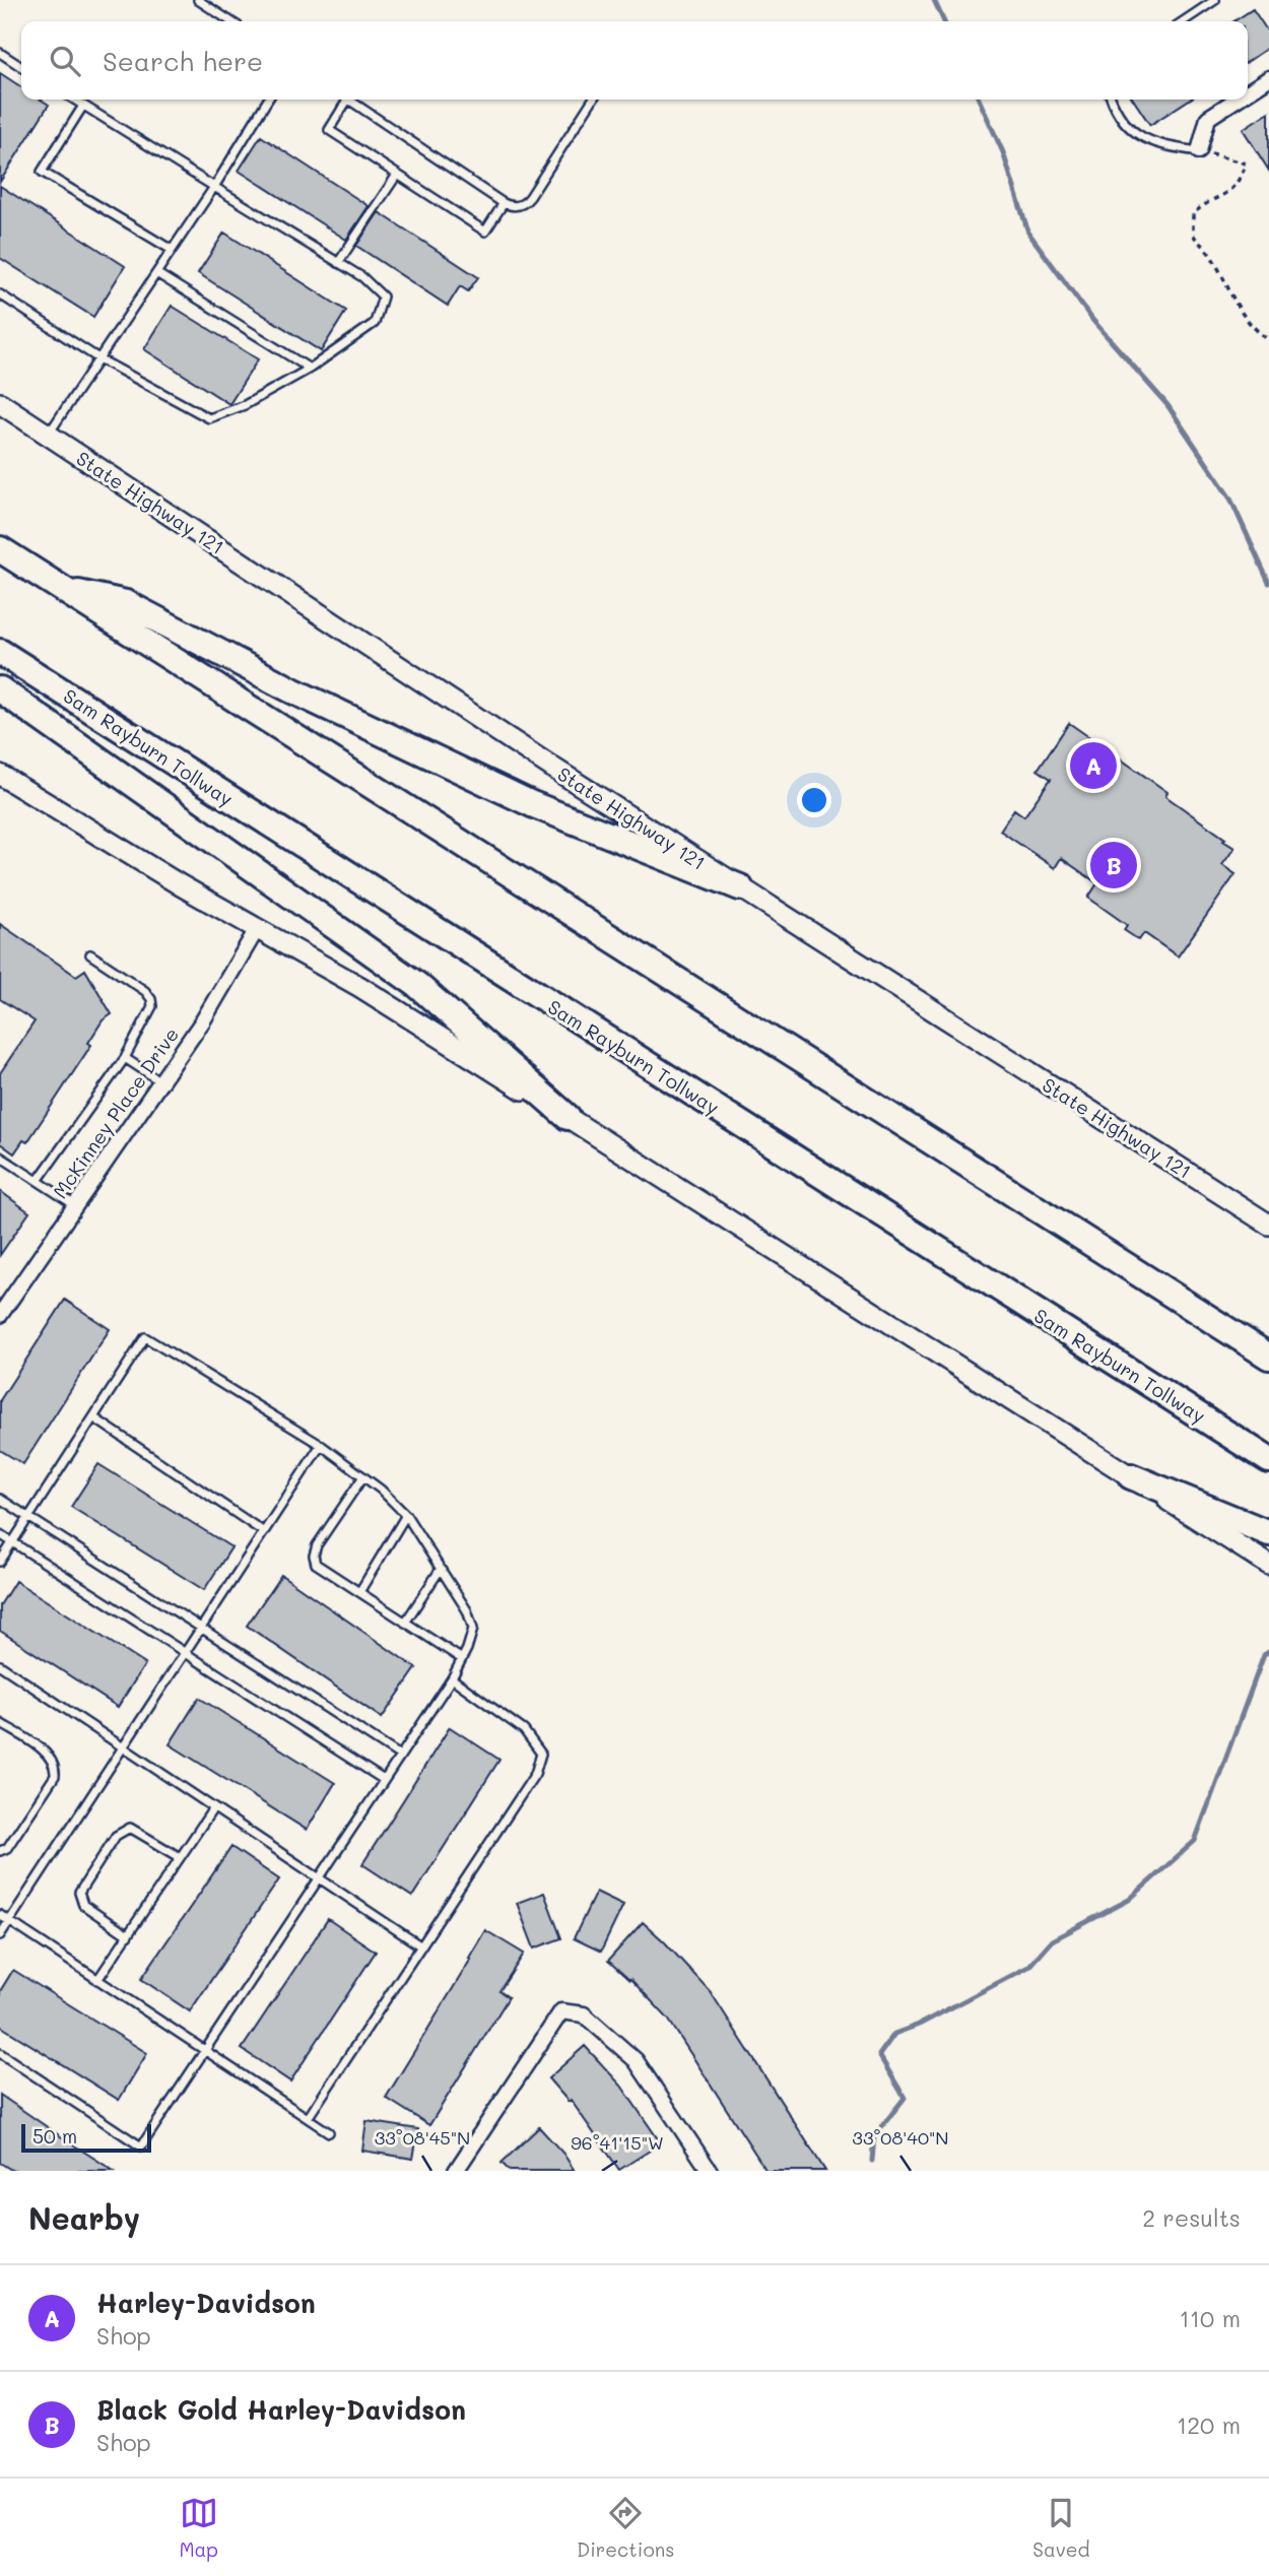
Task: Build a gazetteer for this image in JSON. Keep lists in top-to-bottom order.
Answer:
{
  "streets": {
    "highway": ["Sam Rayburn Tollway"],
    "main road": ["State Highway 121"],
    "street": ["McKinney Place Drive"]
  },
  "scale_bar": "50 m",
  "page": {
    "search": "Search here",
    "pins": ["A", "B"],
    "scale": "50 m",
    "heading": ["Nearby", "2 results"],
    "list": [
      {
        "mark": "A",
        "name": "Harley-Davidson",
        "note": "Shop",
        "value": "110 m"
      },
      {
        "mark": "B",
        "name": "Black Gold Harley-Davidson",
        "note": "Shop",
        "value": "120 m"
      }
    ],
    "nav": ["Map", "Directions", "Saved"]
  },
  "coordinates": ["33°08'45\"N", "33°08'40\"N", "96°41'15\"W"]
}
